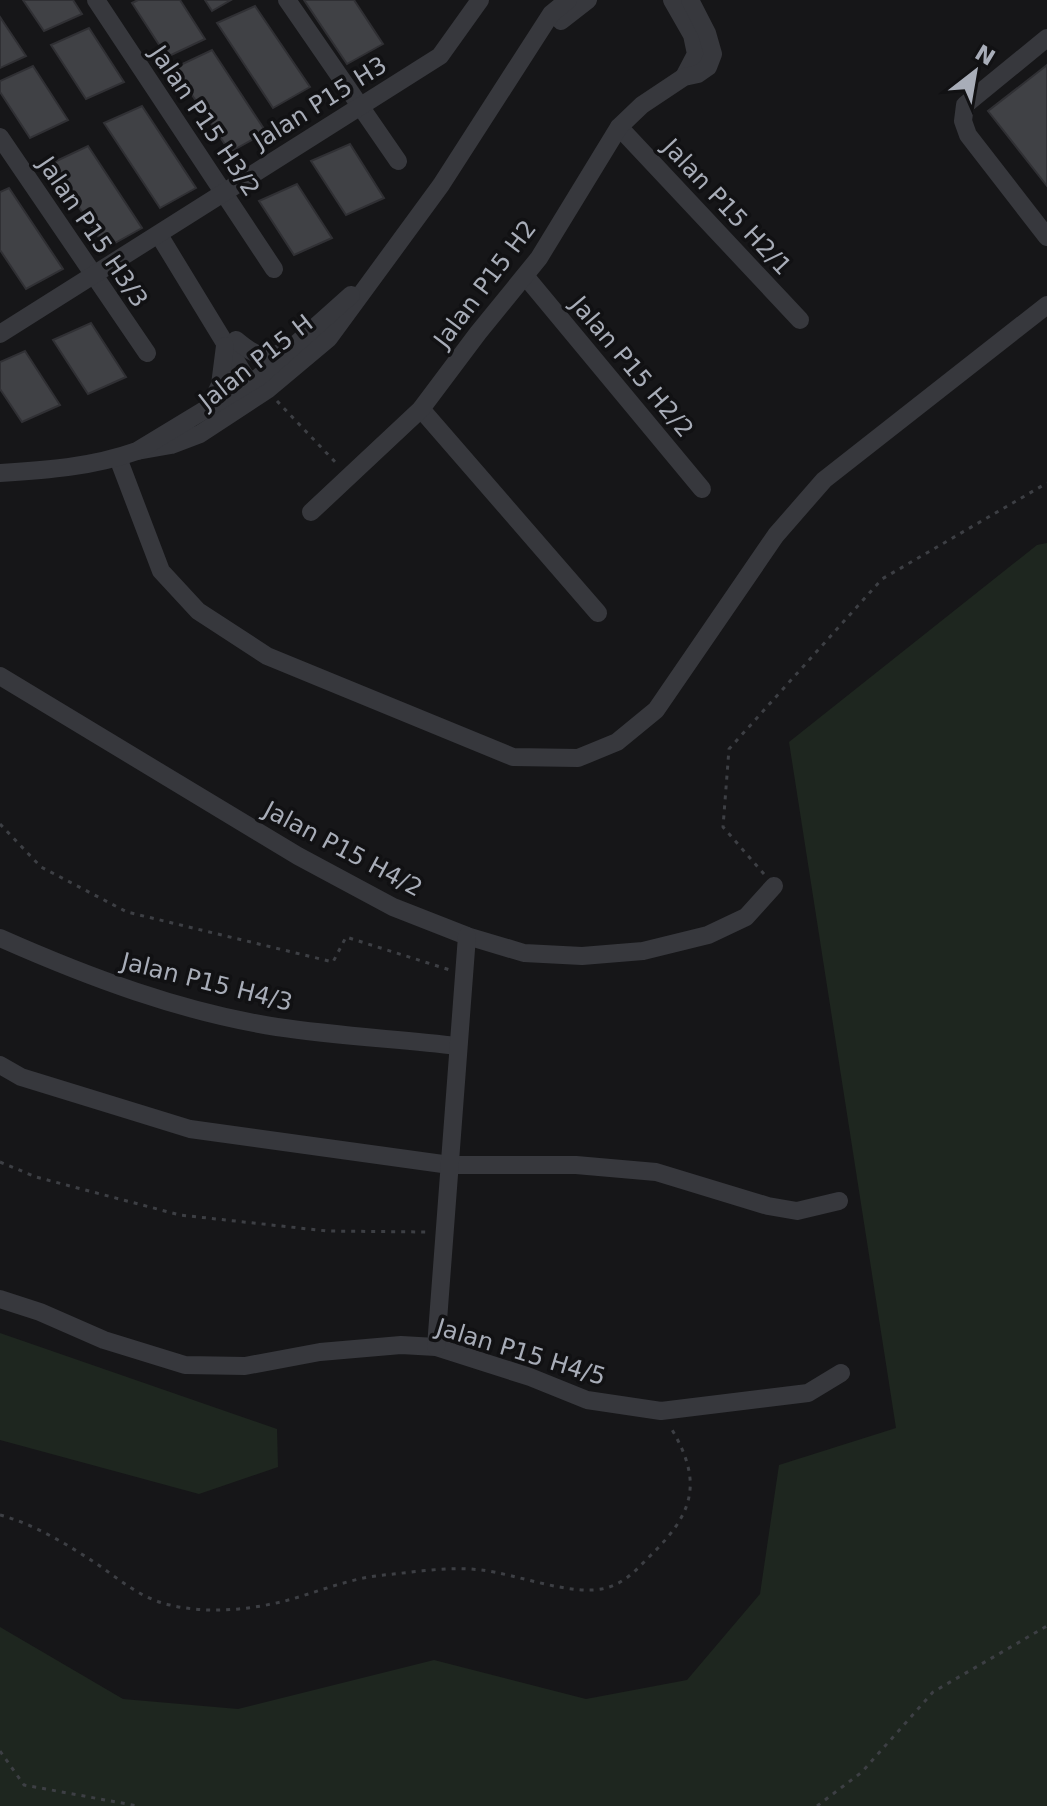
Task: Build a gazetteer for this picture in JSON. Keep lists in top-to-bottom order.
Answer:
{
  "streets": {
    "street": [
      "Jalan P15 H3",
      "Jalan P15 H3/2",
      "Jalan P15 H2/1",
      "Jalan P15 H3/3",
      "Jalan P15 H2",
      "Jalan P15 H",
      "Jalan P15 H2/2",
      "Jalan P15 H4/2",
      "Jalan P15 H4/3",
      "Jalan P15 H4/5"
    ]
  },
  "crossings": [
    ["Jalan P15 H3", "Jalan P15 H3/2"],
    ["Jalan P15 H3", "Jalan P15 H3/3"],
    ["Jalan P15 H2/1", "Jalan P15 H2"],
    ["Jalan P15 H2", "Jalan P15 H2/2"]
  ],
  "north": "top right"
}
